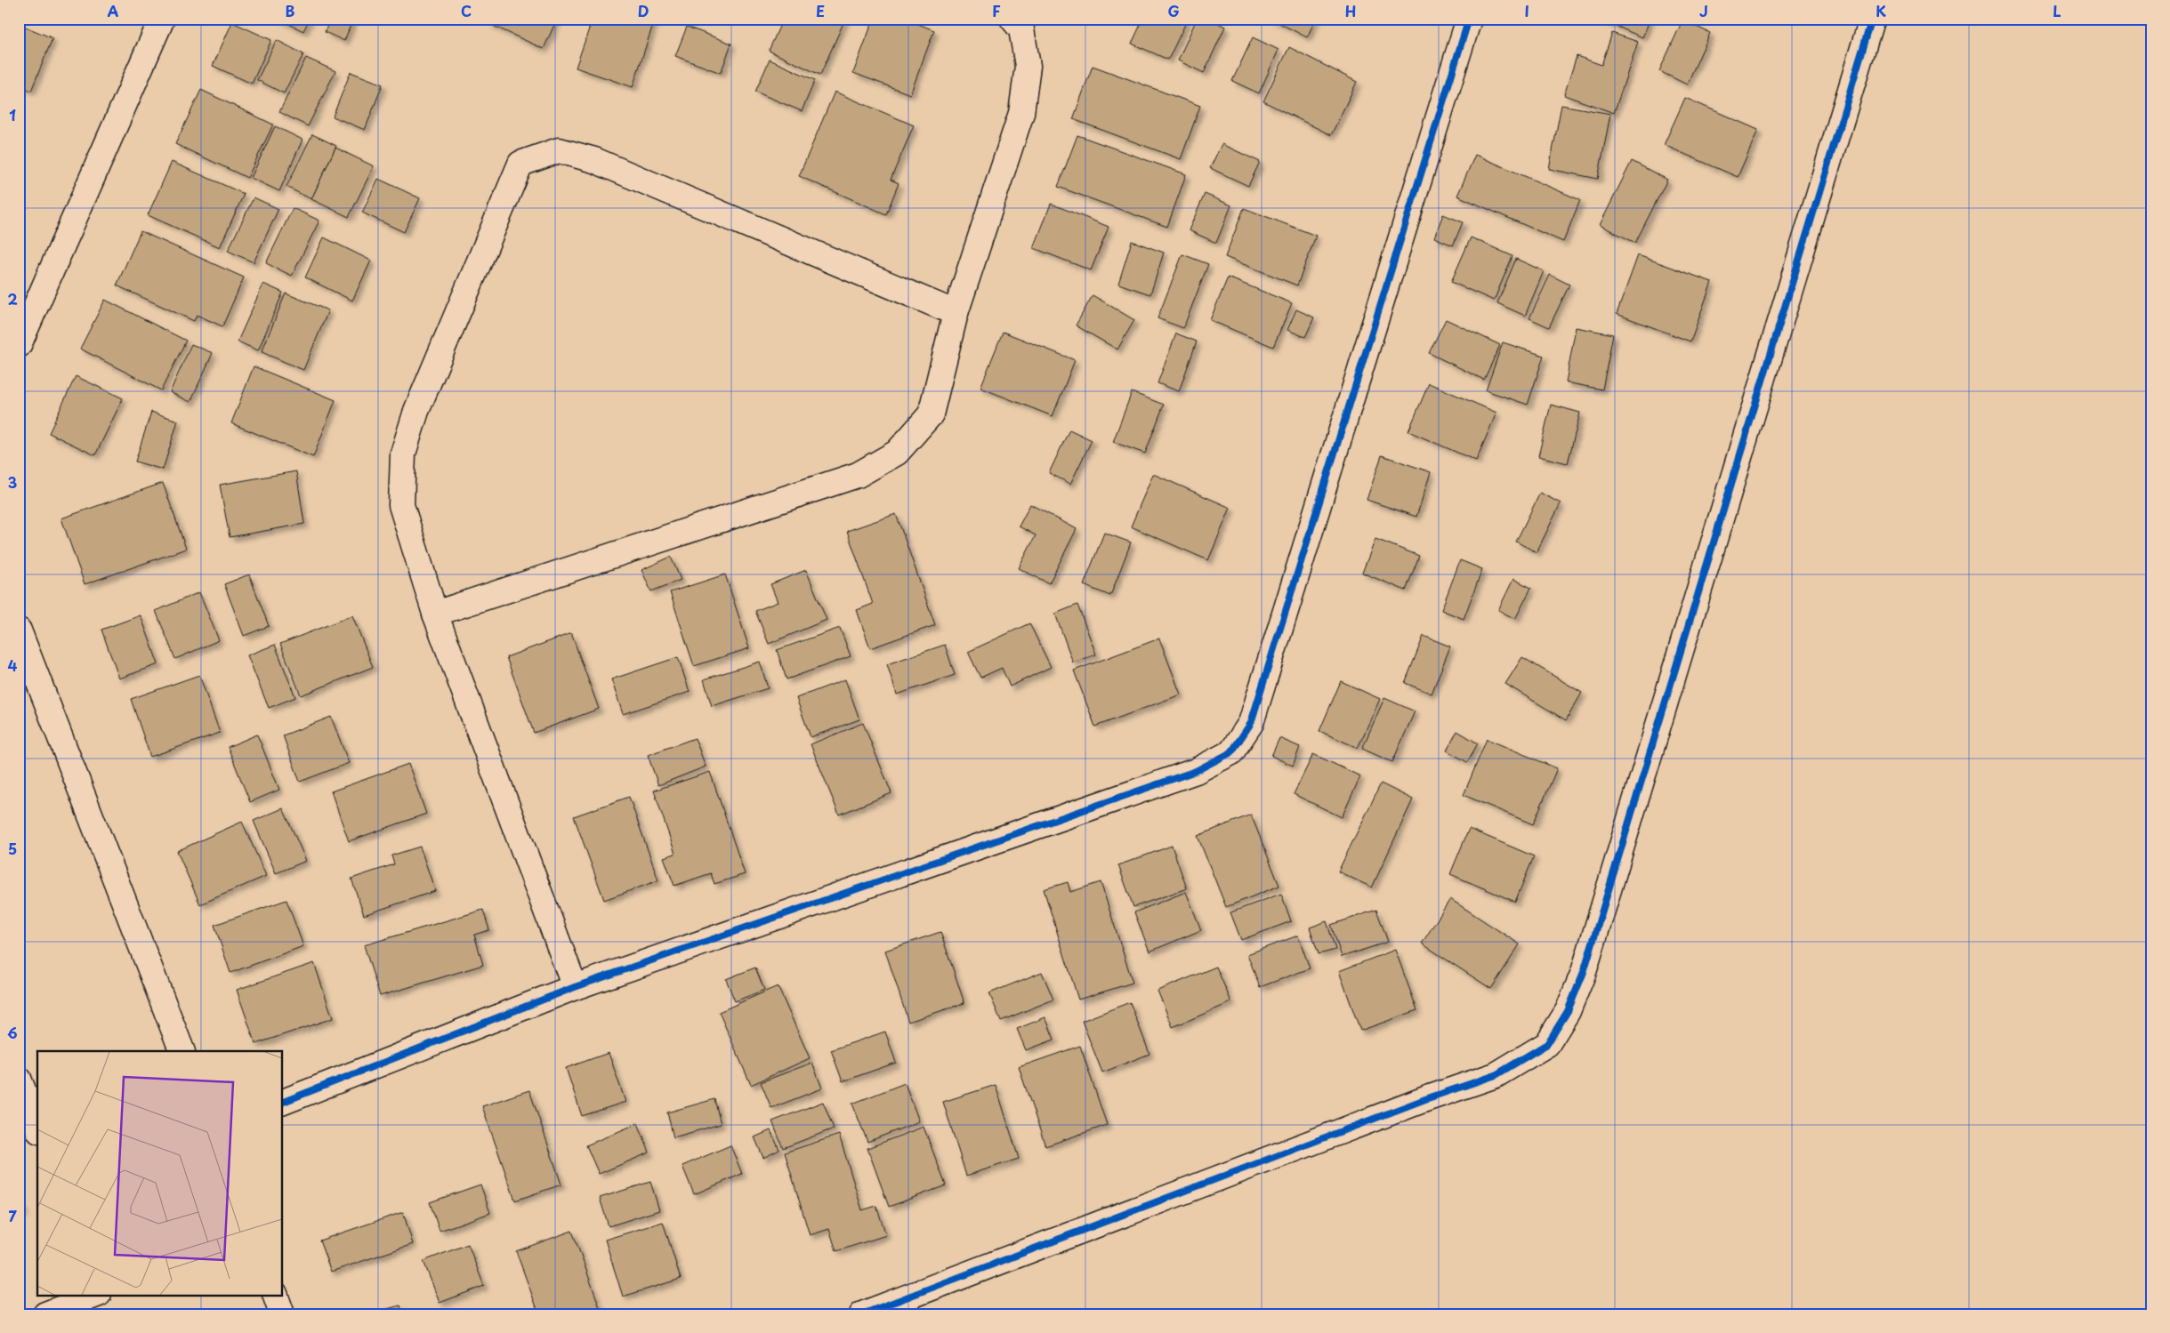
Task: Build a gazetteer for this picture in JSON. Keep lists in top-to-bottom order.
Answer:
{
  "grid": {
    "columns": [
      "A",
      "B",
      "C",
      "D",
      "E",
      "F",
      "G",
      "H",
      "I",
      "J",
      "K",
      "L"
    ],
    "rows": [
      "1",
      "2",
      "3",
      "4",
      "5",
      "6",
      "7"
    ]
  }
}
